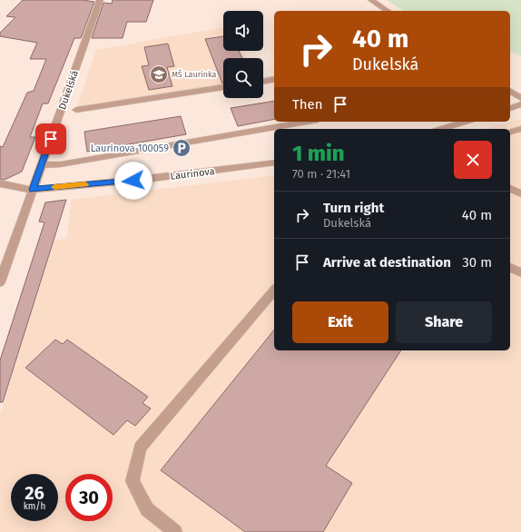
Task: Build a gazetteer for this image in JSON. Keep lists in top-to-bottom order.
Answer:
{
  "streets": {
    "street": ["Dukelská", "Laurinova"]
  },
  "crossings": [
    ["Dukelská", "Laurinova"]
  ],
  "places": {
    "school or university": ["MŠ Laurinka"],
    "parking": ["Laurinova 100059"]
  },
  "page": {
    "turn": ["40 m", "Dukelská"],
    "then": "Then",
    "heading": ["1 min", "70 m · 21:41"],
    "list": [
      {
        "name": "Turn right",
        "note": "Dukelská",
        "value": "40 m"
      },
      {
        "name": "Arrive at destination",
        "value": "30 m"
      }
    ],
    "buttons": ["Exit", "Share"],
    "speed": "26 km/h",
    "limit": "30"
  }
}
